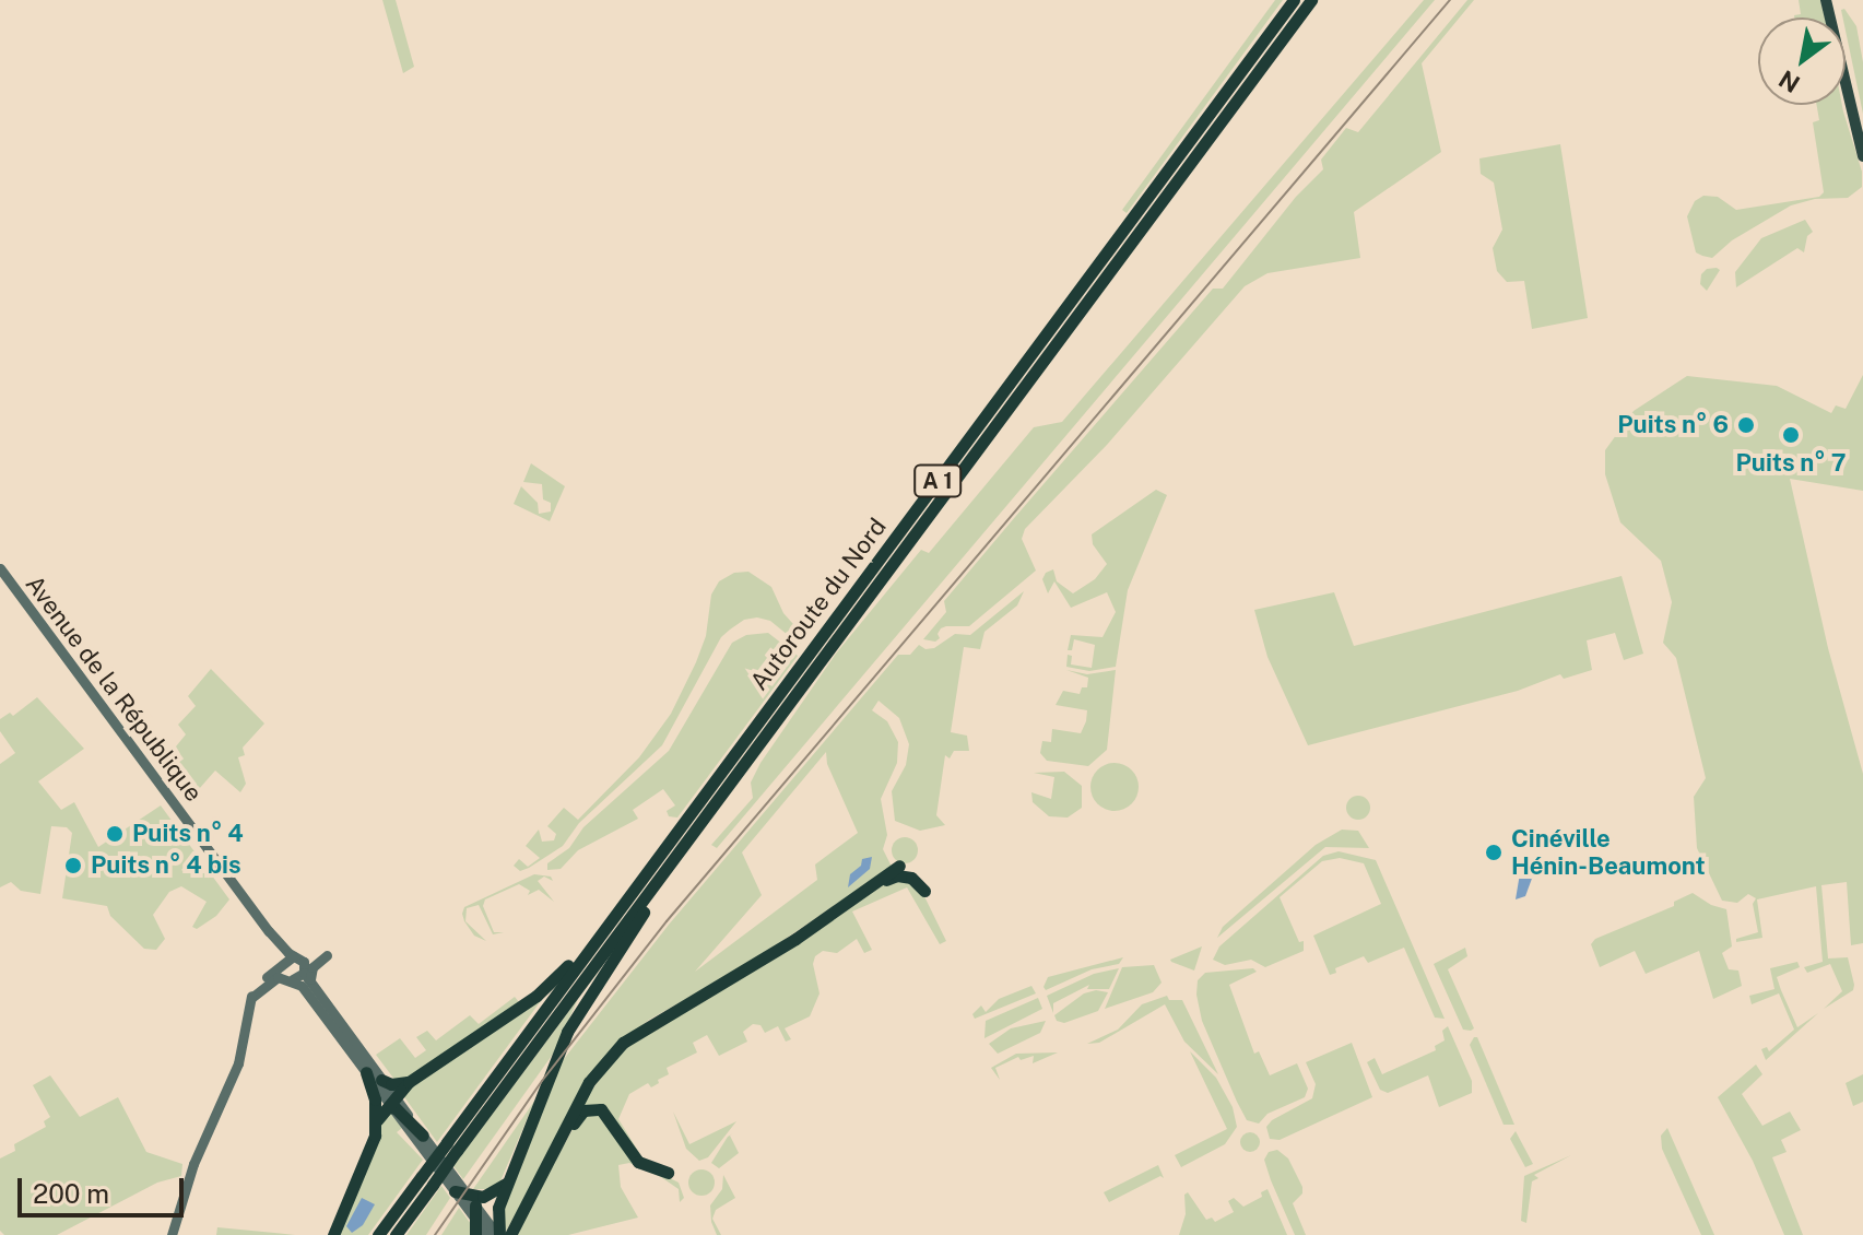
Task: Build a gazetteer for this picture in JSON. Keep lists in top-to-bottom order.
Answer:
{
  "streets": {
    "highway": ["A 1", "Autoroute du Nord"],
    "main road": ["Avenue de la République"]
  },
  "places": [
    "Puits n° 6",
    "Puits n° 7",
    "Puits n° 4",
    "Cinéville Hénin-Beaumont",
    "Puits n° 4 bis"
  ],
  "scale_bar": "200 m",
  "north": "bottom left"
}
